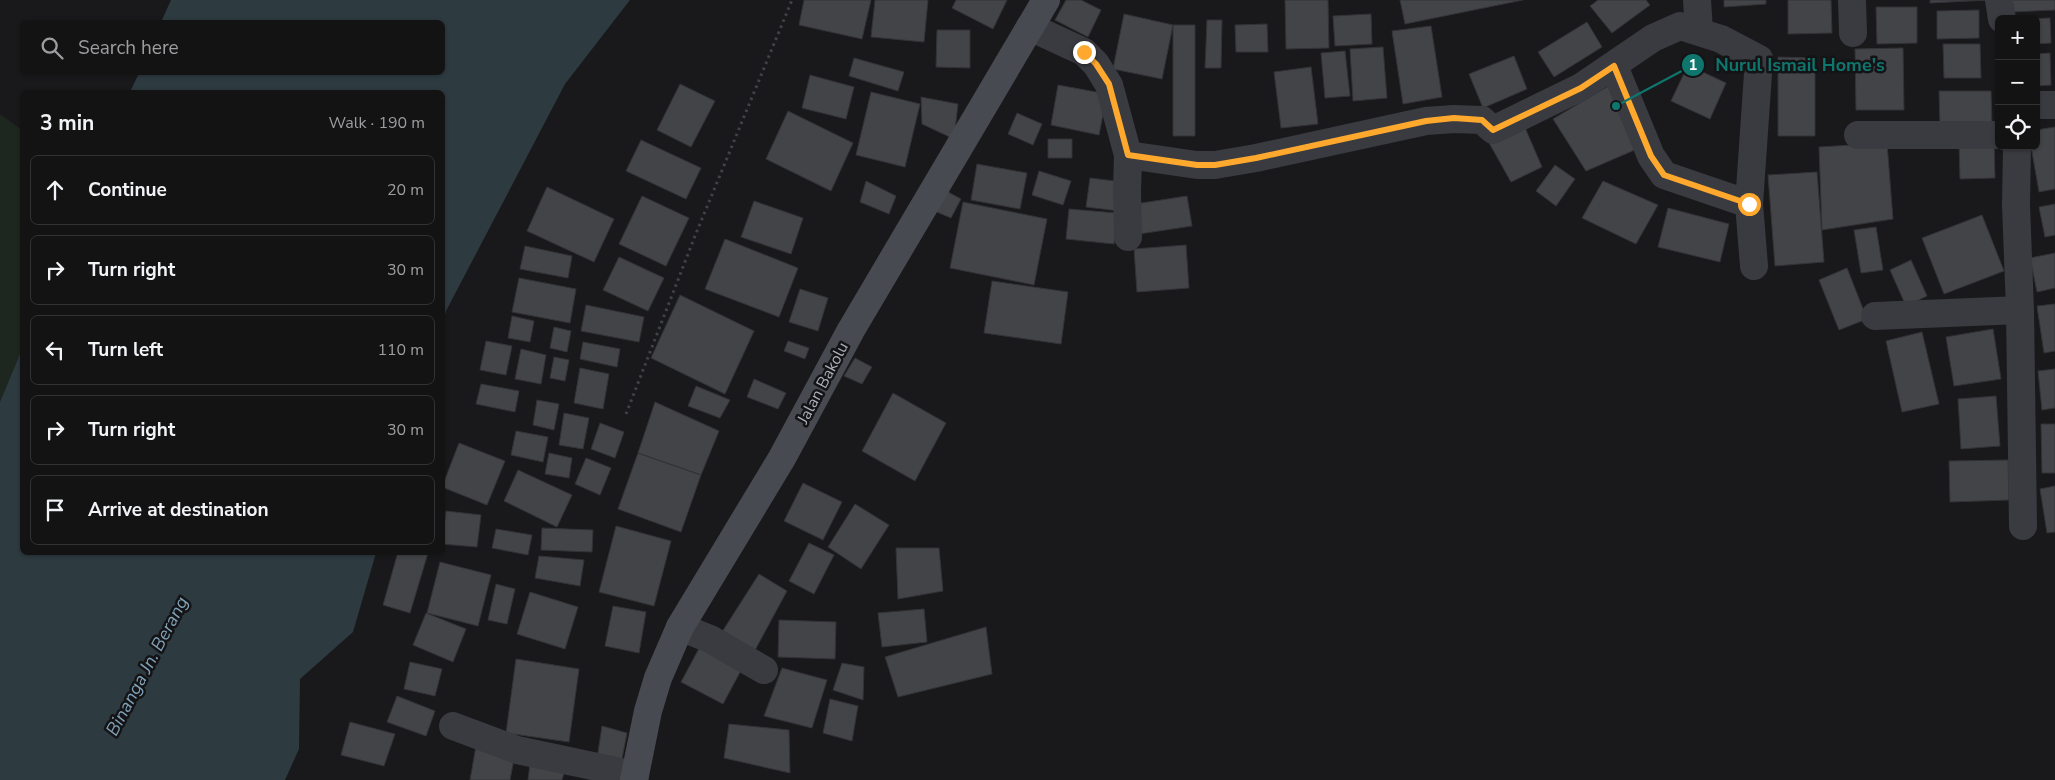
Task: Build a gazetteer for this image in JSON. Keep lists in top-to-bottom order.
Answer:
{
  "streets": {
    "main road": ["Jalan Bakolu"]
  },
  "water": ["Binanga Jn. Berang"],
  "places": ["Nurul Ismail Home's"],
  "page": {
    "map_buttons": ["+", "−"],
    "search": "Search here",
    "heading": ["3 min", "Walk · 190 m"],
    "list": [
      ["Continue", "20 m"],
      ["Turn right", "30 m"],
      ["Turn left", "110 m"],
      ["Turn right", "30 m"],
      "Arrive at destination"
    ]
  }
}
